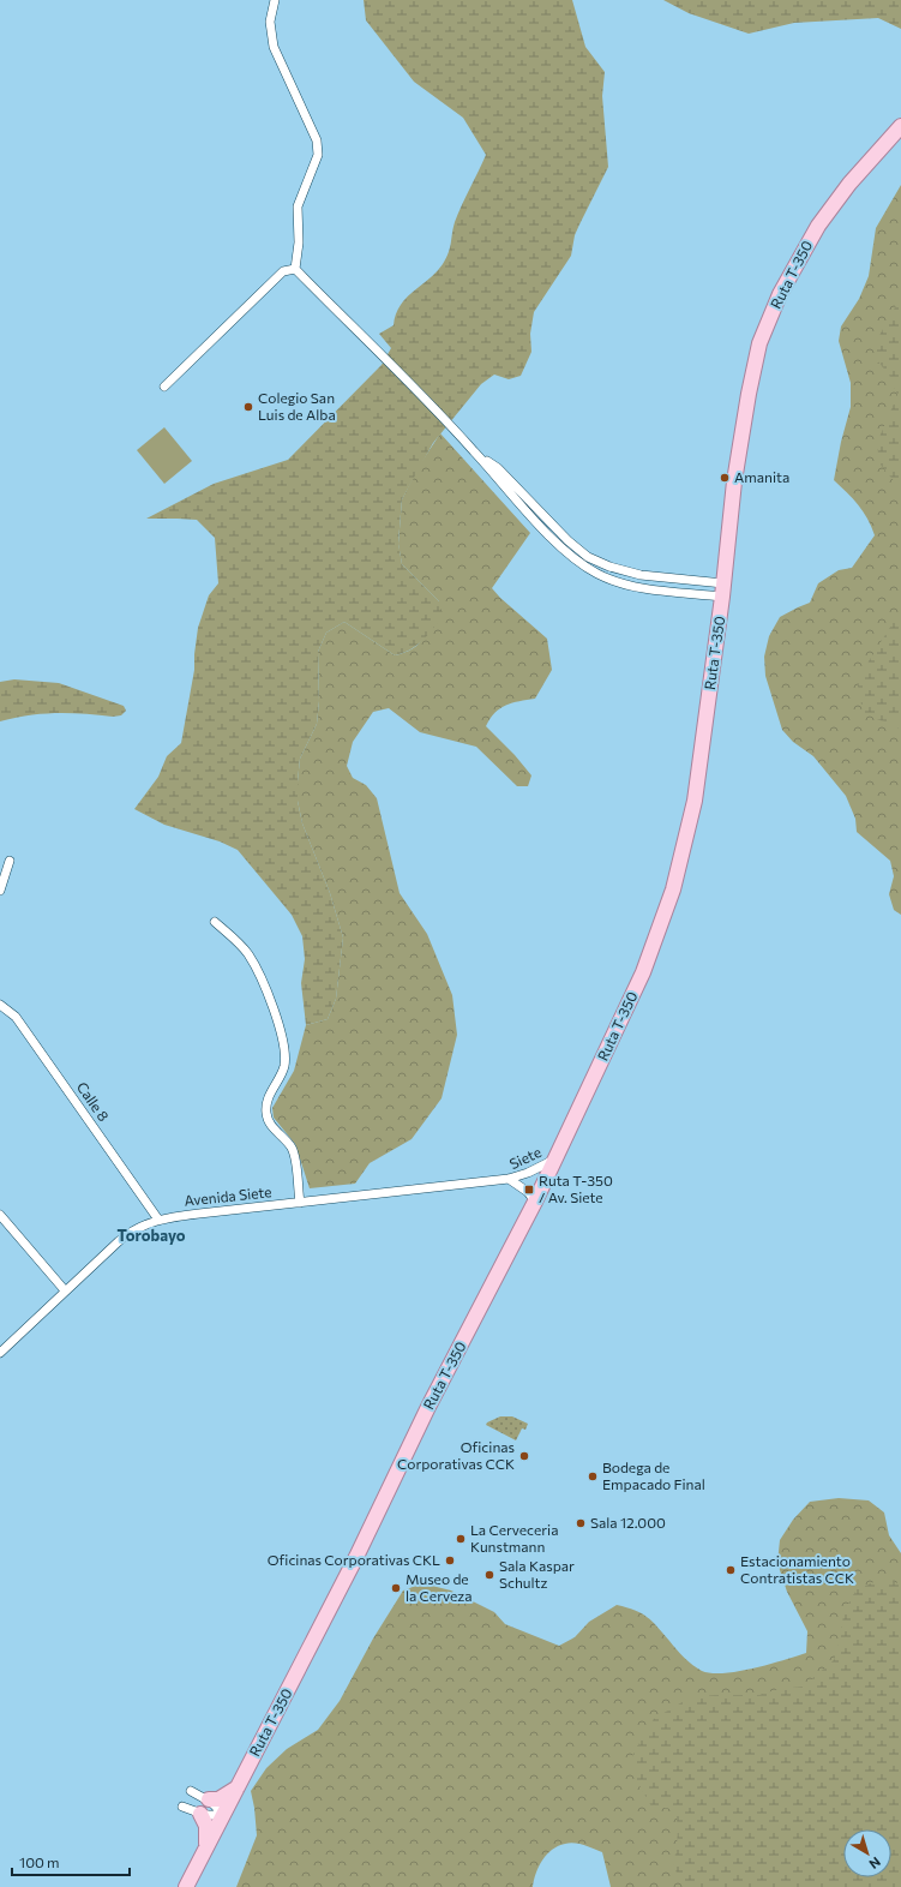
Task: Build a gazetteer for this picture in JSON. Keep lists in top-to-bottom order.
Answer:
{
  "streets": {
    "main road": ["Ruta T-350"],
    "street": ["Calle 8", "Siete", "Avenida Siete"]
  },
  "crossings": [
    ["Ruta T-350", "Siete"],
    ["Calle 8", "Avenida Siete"],
    ["Siete", "Avenida Siete"]
  ],
  "districts": ["Torobayo"],
  "places": {
    "other": [
      "Colegio San Luis de Alba",
      "Amanita",
      "Oficinas Corporativas CCK",
      "Bodega de Empacado Final",
      "Sala 12.000",
      "La Cerveceria Kunstmann",
      "Oficinas Corporativas CKL",
      "Estacionamiento Contratistas CCK",
      "Sala Kaspar Schultz",
      "Museo de la Cerveza"
    ],
    "transit": ["Ruta T-350 / Av. Siete"]
  },
  "scale_bar": "100 m",
  "north": "bottom right"
}
